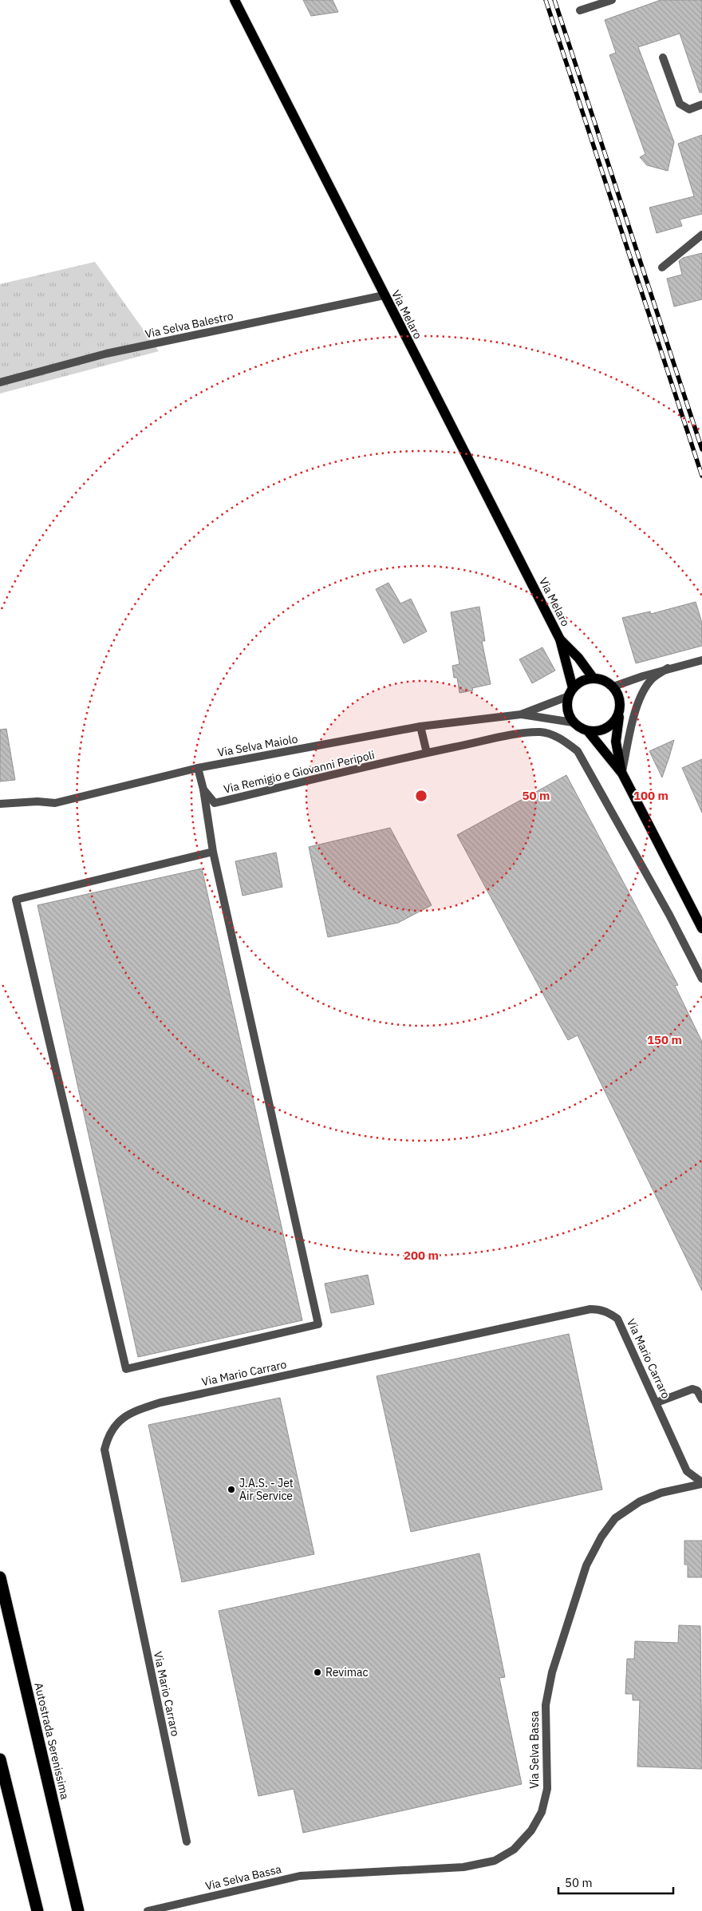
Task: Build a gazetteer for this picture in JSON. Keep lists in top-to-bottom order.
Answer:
{
  "streets": {
    "highway": ["Autostrada Serenissima"],
    "main road": ["Via Melaro"],
    "street": [
      "Via Selva Balestro",
      "Via Selva Maiolo",
      "Via Remigio e Giovanni Peripoli",
      "Via Mario Carraro",
      "Via Selva Bassa"
    ]
  },
  "crossings": [
    ["Via Melaro", "Via Selva Balestro"],
    ["Via Melaro", "Via Selva Maiolo"],
    ["Via Mario Carraro", "Via Selva Bassa"]
  ],
  "places": ["J.A.S. - Jet Air Service", "Revimac"],
  "scale_bar": "50 m",
  "rings": [
    "50 m",
    "100 m",
    "150 m",
    "200 m"
  ]
}
